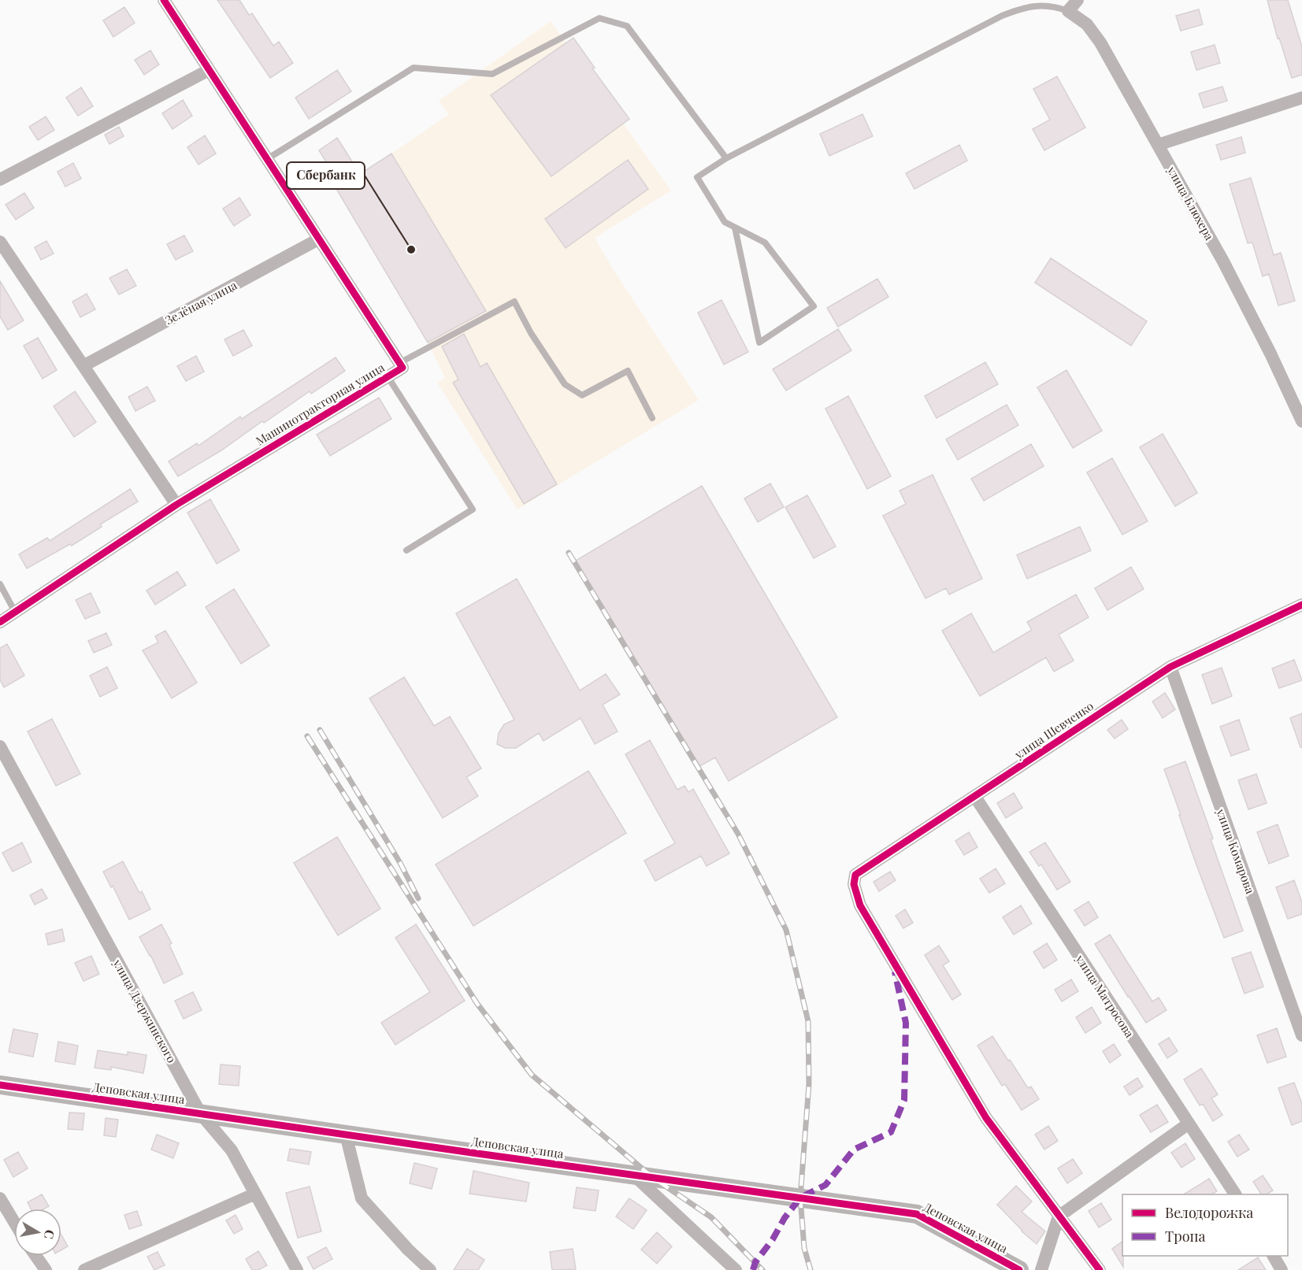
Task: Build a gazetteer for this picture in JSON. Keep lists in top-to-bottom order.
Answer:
{
  "streets": {
    "street": [
      "улица Блюхера",
      "Зелёная улица",
      "Машинотракторная улица",
      "улица Шевченко",
      "улица Комарова",
      "улица Матросова",
      "улица Дзержинского",
      "Деповская улица"
    ]
  },
  "crossings": [
    ["Зелёная улица", "Машинотракторная улица"],
    ["улица Шевченко", "улица Комарова"],
    ["улица Шевченко", "улица Матросова"],
    ["улица Дзержинского", "Деповская улица"]
  ],
  "places": ["Сбербанк"],
  "legend": ["Велодорожка", "Тропа"],
  "north": "right"
}
